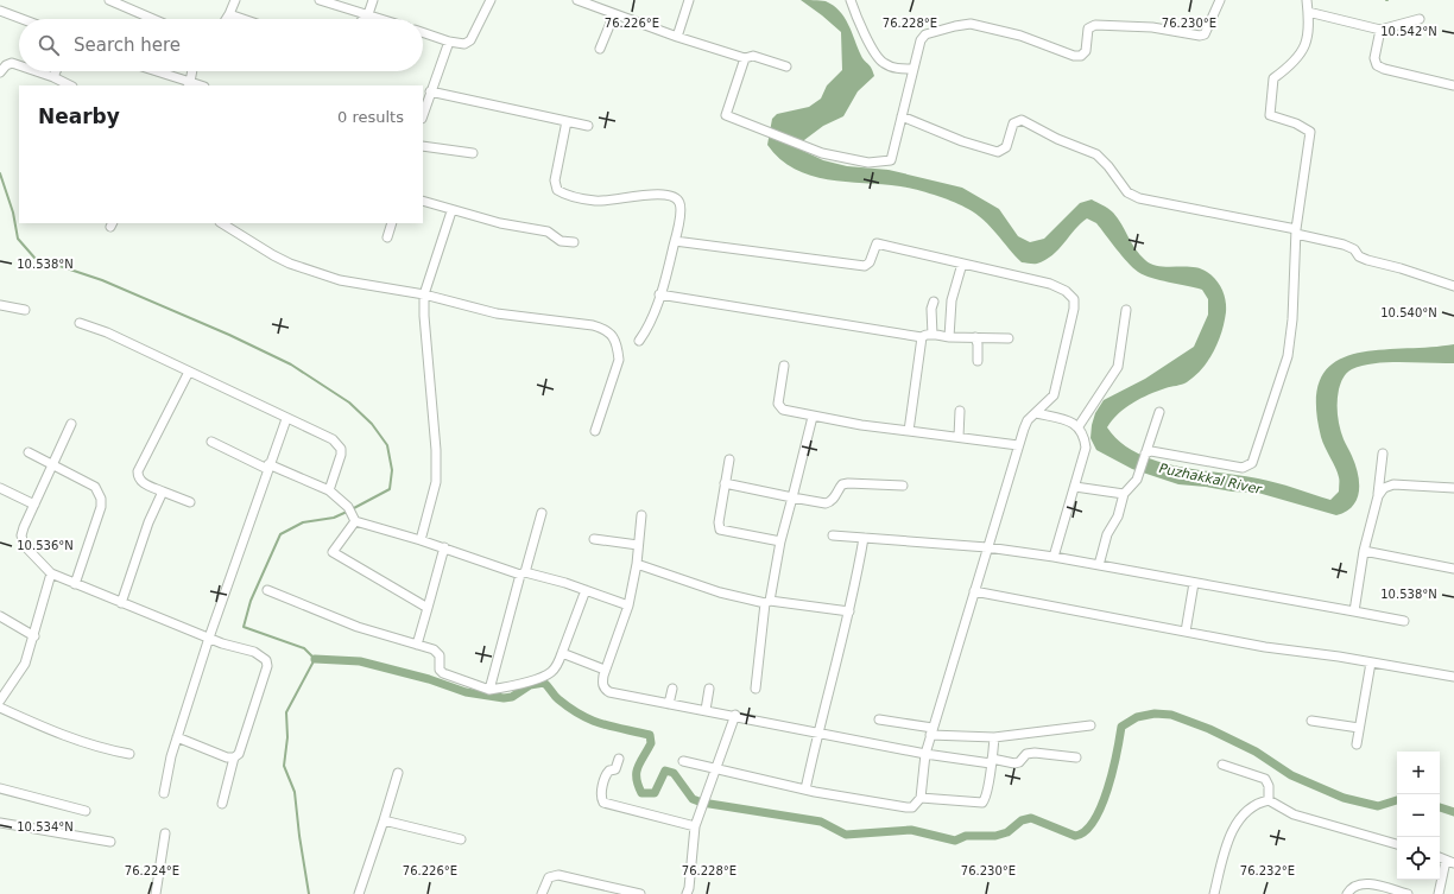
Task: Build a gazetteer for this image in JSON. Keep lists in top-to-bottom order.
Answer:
{
  "water": ["Puzhakkal River"],
  "page": {
    "search": "Search here",
    "heading": ["Nearby", "0 results"],
    "map_buttons": ["+", "−"]
  },
  "coordinates": [
    "76.226°E",
    "76.228°E",
    "76.230°E",
    "10.542°N",
    "10.538°N",
    "10.540°N",
    "10.536°N",
    "10.534°N",
    "76.224°E",
    "76.232°E"
  ]
}
